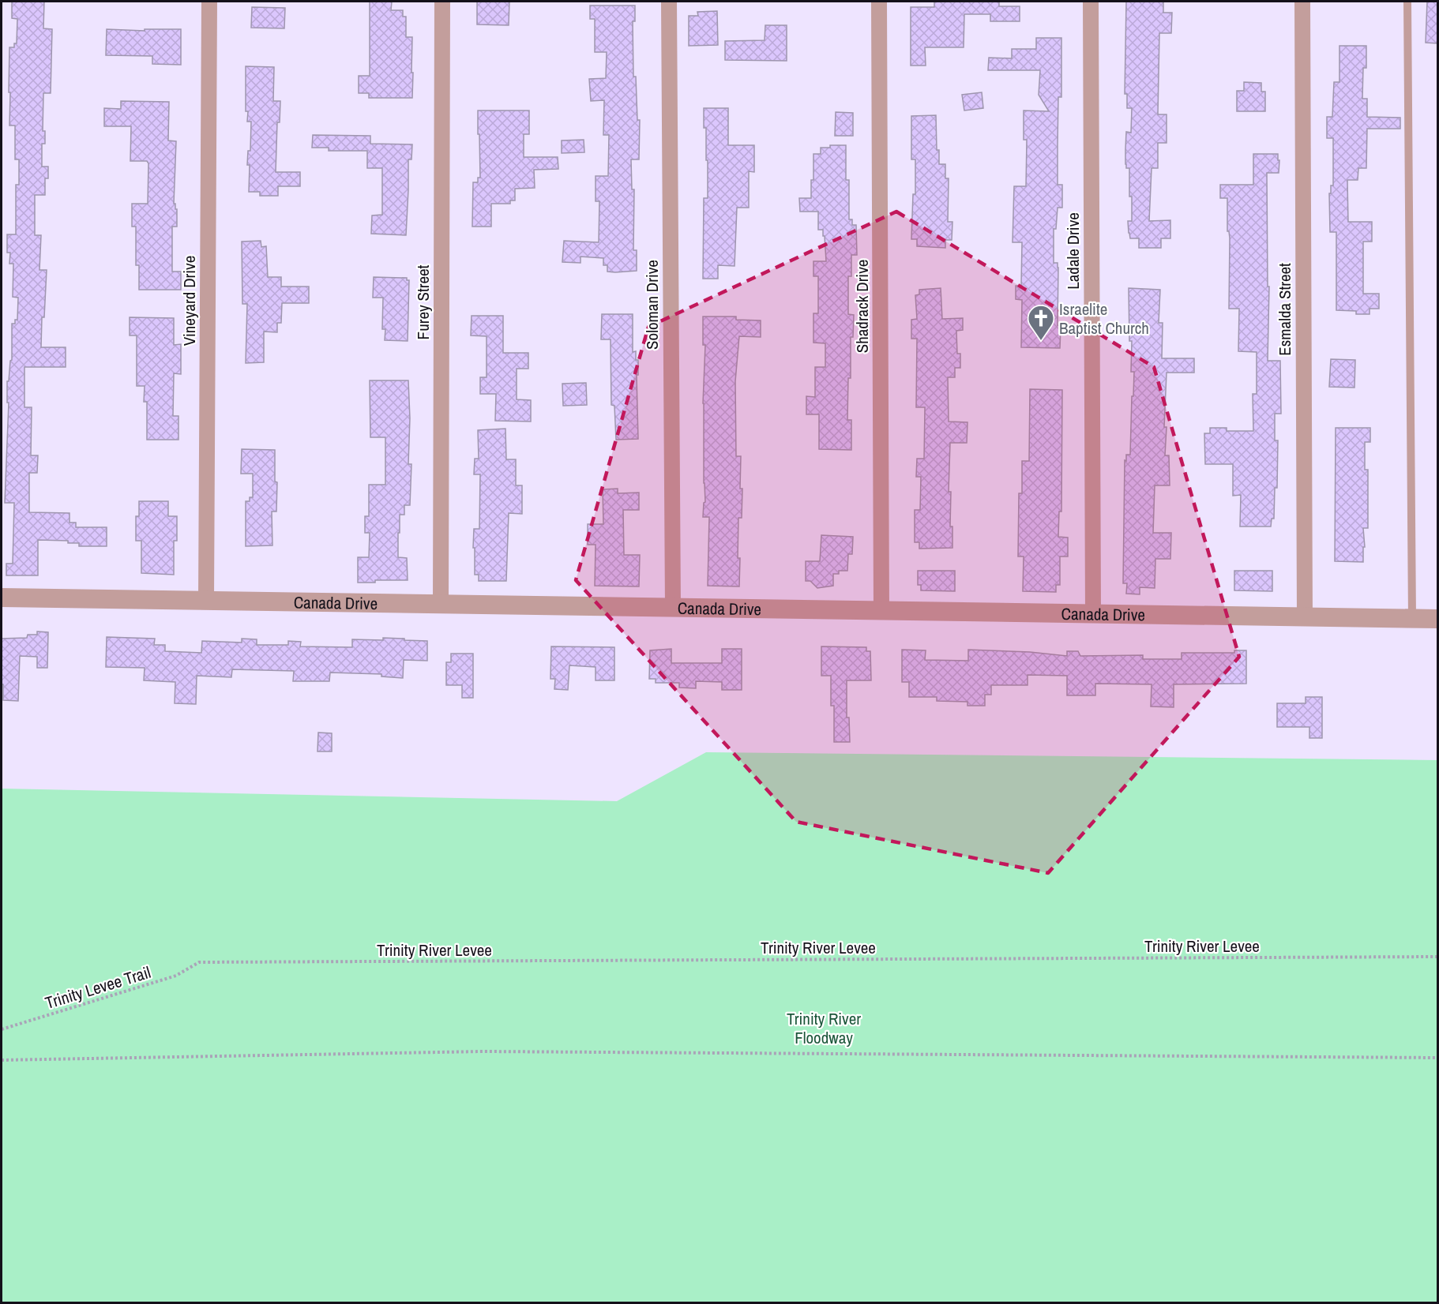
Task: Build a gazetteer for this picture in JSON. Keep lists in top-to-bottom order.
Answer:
{
  "streets": {
    "street": [
      "Ladale Drive",
      "Vineyard Drive",
      "Furey Street",
      "Soloman Drive",
      "Shadrack Drive",
      "Esmalda Street",
      "Canada Drive"
    ],
    "path": ["Trinity River Levee", "Trinity Levee Trail"]
  },
  "crossings": [
    ["Ladale Drive", "Canada Drive"],
    ["Vineyard Drive", "Canada Drive"],
    ["Furey Street", "Canada Drive"],
    ["Soloman Drive", "Canada Drive"],
    ["Shadrack Drive", "Canada Drive"],
    ["Esmalda Street", "Canada Drive"],
    ["Trinity River Levee", "Trinity Levee Trail"]
  ],
  "parks": ["Trinity River Floodway"],
  "places": {
    "church": ["Israelite Baptist Church"]
  }
}
